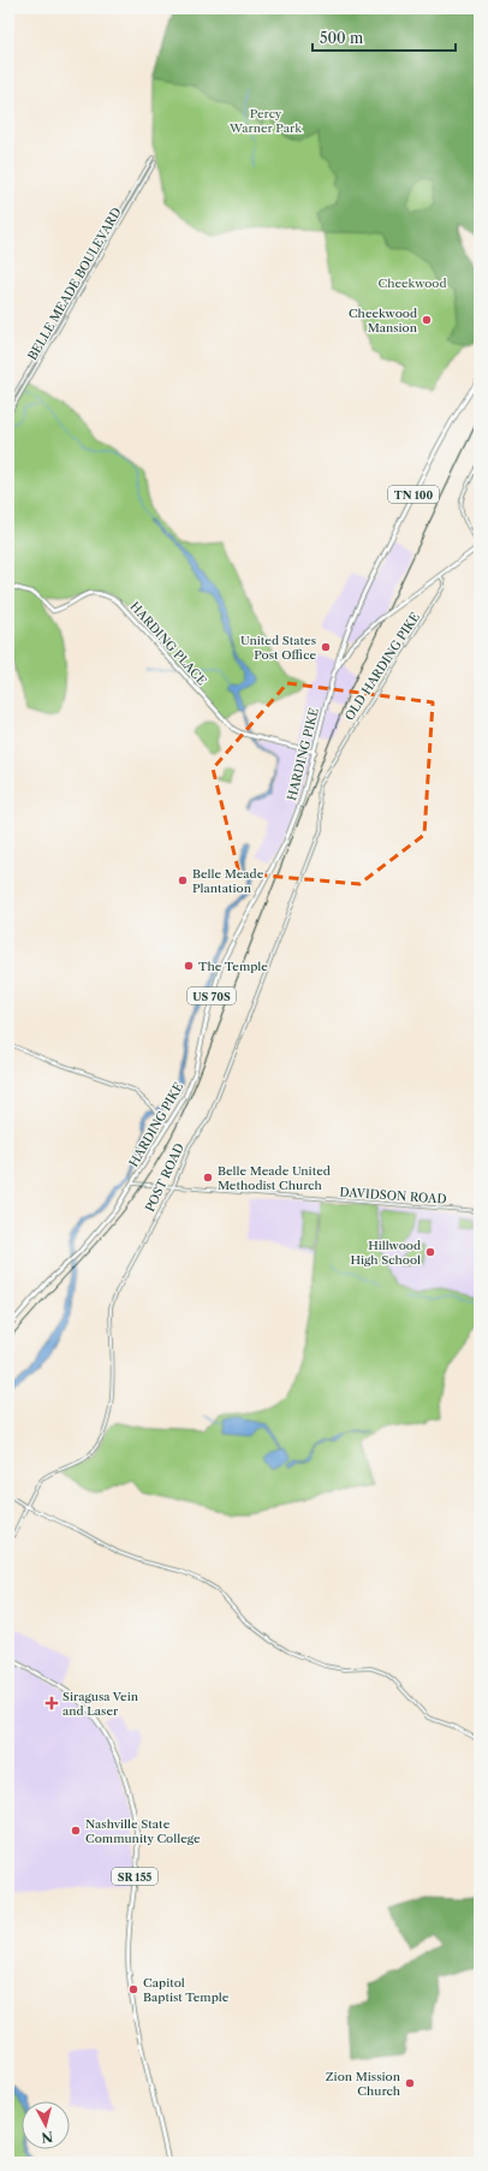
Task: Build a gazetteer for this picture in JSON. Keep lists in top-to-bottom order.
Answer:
{
  "streets": {
    "main road": [
      "TN 100",
      "HARDING PLACE",
      "HARDING PIKE",
      "US 70S",
      "SR 155"
    ],
    "street": [
      "BELLE MEADE BOULEVARD",
      "OLD HARDING PIKE",
      "POST ROAD",
      "DAVIDSON ROAD"
    ]
  },
  "crossings": [
    ["TN 100", "HARDING PIKE"],
    ["HARDING PLACE", "HARDING PIKE"],
    ["OLD HARDING PIKE", "HARDING PIKE"],
    ["OLD HARDING PIKE", "POST ROAD"],
    ["HARDING PIKE", "DAVIDSON ROAD"],
    ["POST ROAD", "DAVIDSON ROAD"]
  ],
  "parks": ["Percy Warner Park", "Cheekwood"],
  "places": {
    "other": [
      "Cheekwood Mansion",
      "United States Post Office",
      "Belle Meade Plantation",
      "The Temple",
      "Belle Meade United Methodist Church",
      "Hillwood High School",
      "Nashville State Community College",
      "Capitol Baptist Temple",
      "Zion Mission Church"
    ],
    "health": ["Siragusa Vein and Laser"]
  },
  "scale_bar": "500 m",
  "north": "bottom"
}
